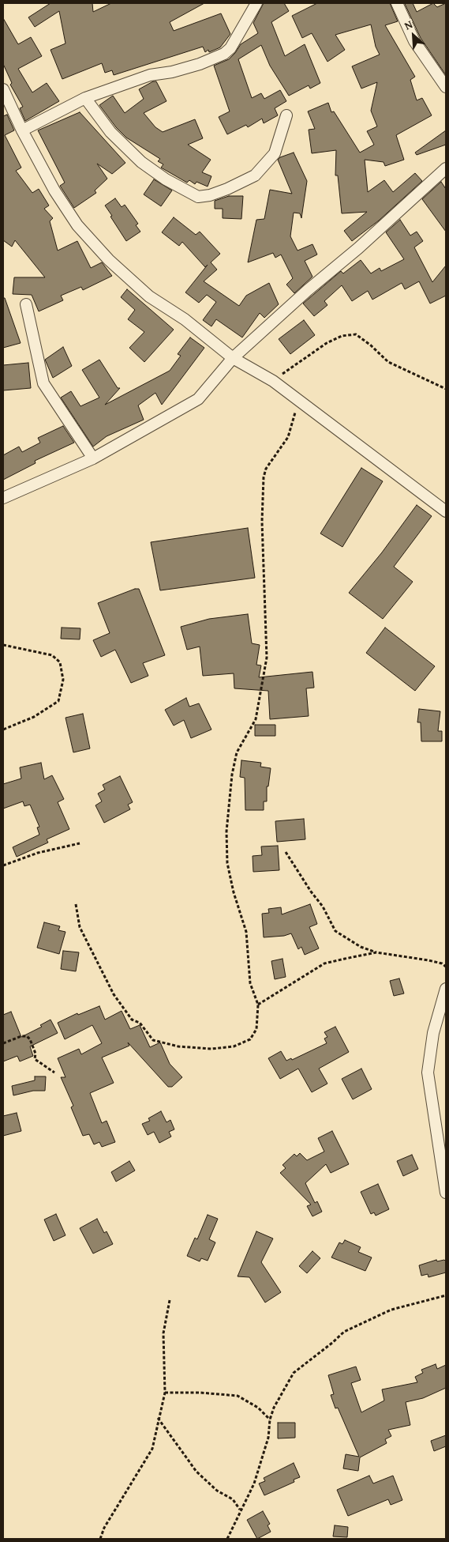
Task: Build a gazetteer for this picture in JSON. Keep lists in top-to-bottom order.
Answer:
{
  "north": "top left"
}
